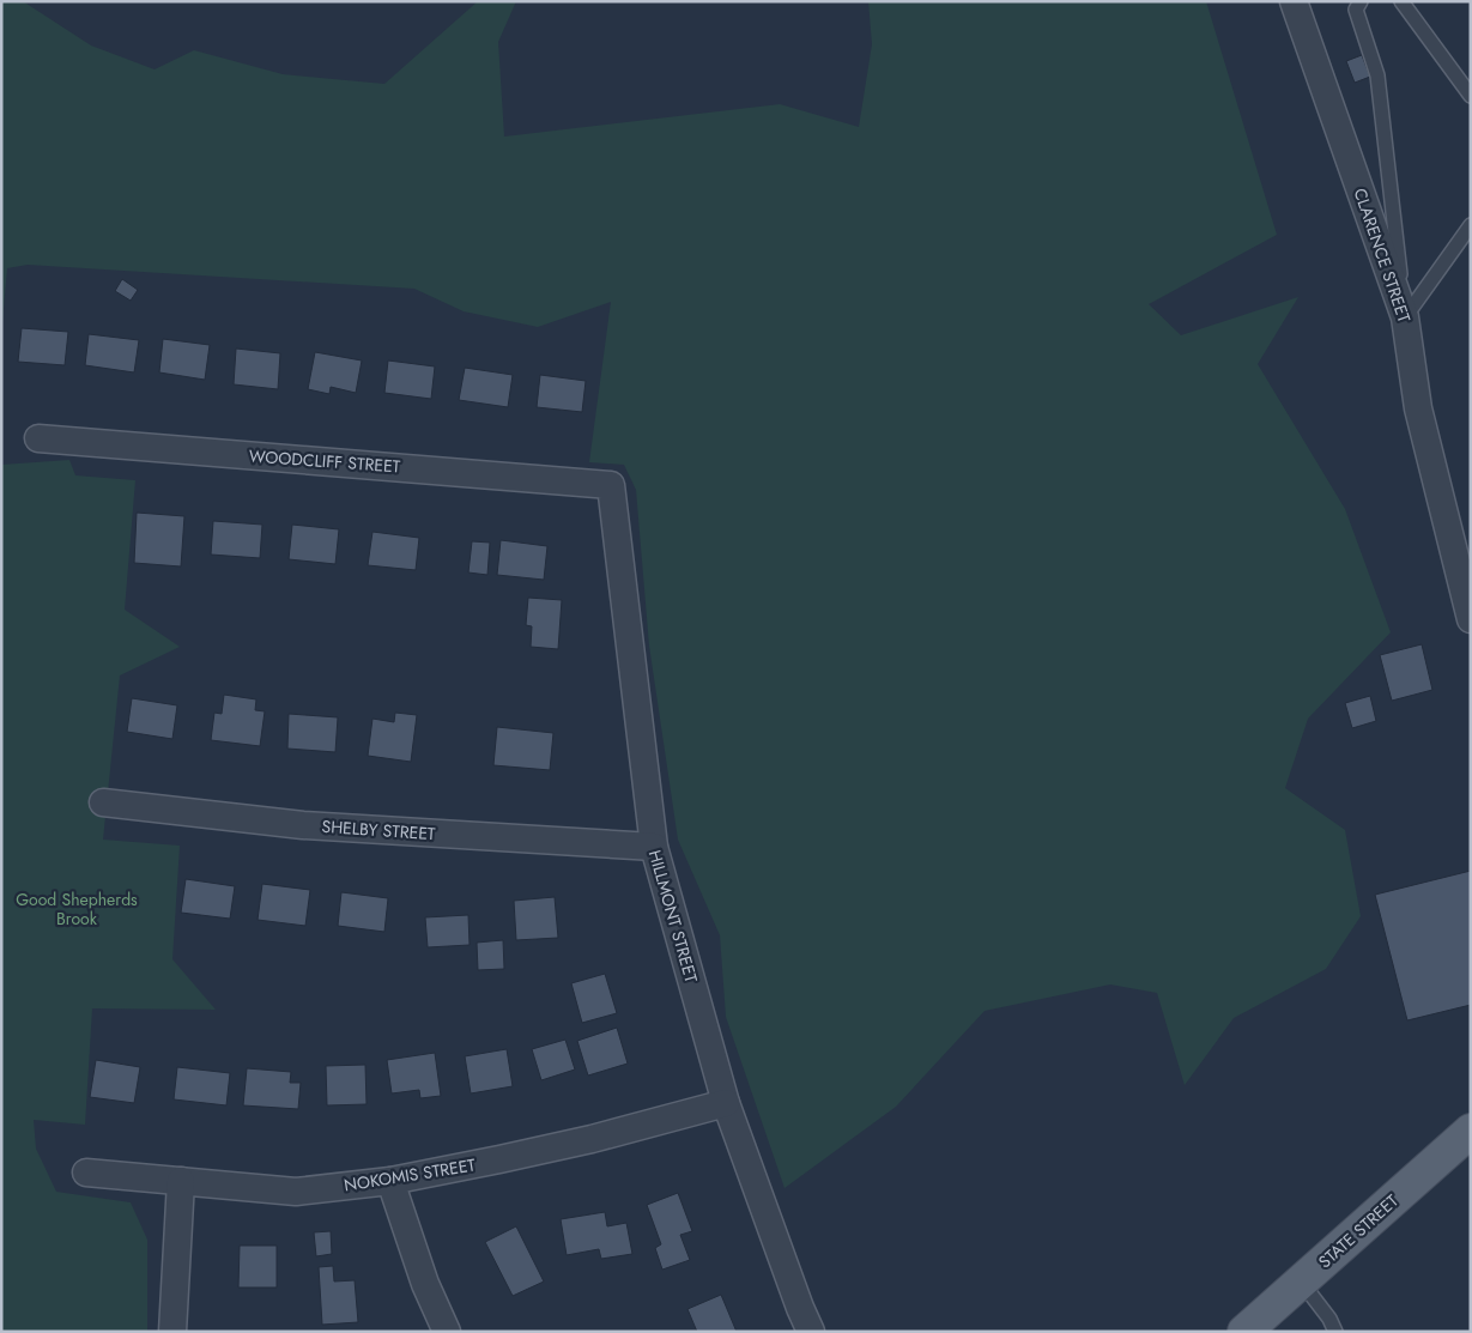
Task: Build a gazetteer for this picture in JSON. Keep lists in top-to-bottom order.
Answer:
{
  "streets": {
    "main road": ["STATE STREET"],
    "street": [
      "CLARENCE STREET",
      "WOODCLIFF STREET",
      "SHELBY STREET",
      "HILLMONT STREET",
      "NOKOMIS STREET"
    ]
  },
  "crossings": [
    ["WOODCLIFF STREET", "HILLMONT STREET"],
    ["SHELBY STREET", "HILLMONT STREET"],
    ["HILLMONT STREET", "NOKOMIS STREET"]
  ],
  "parks": ["Good Shepherds Brook"]
}
